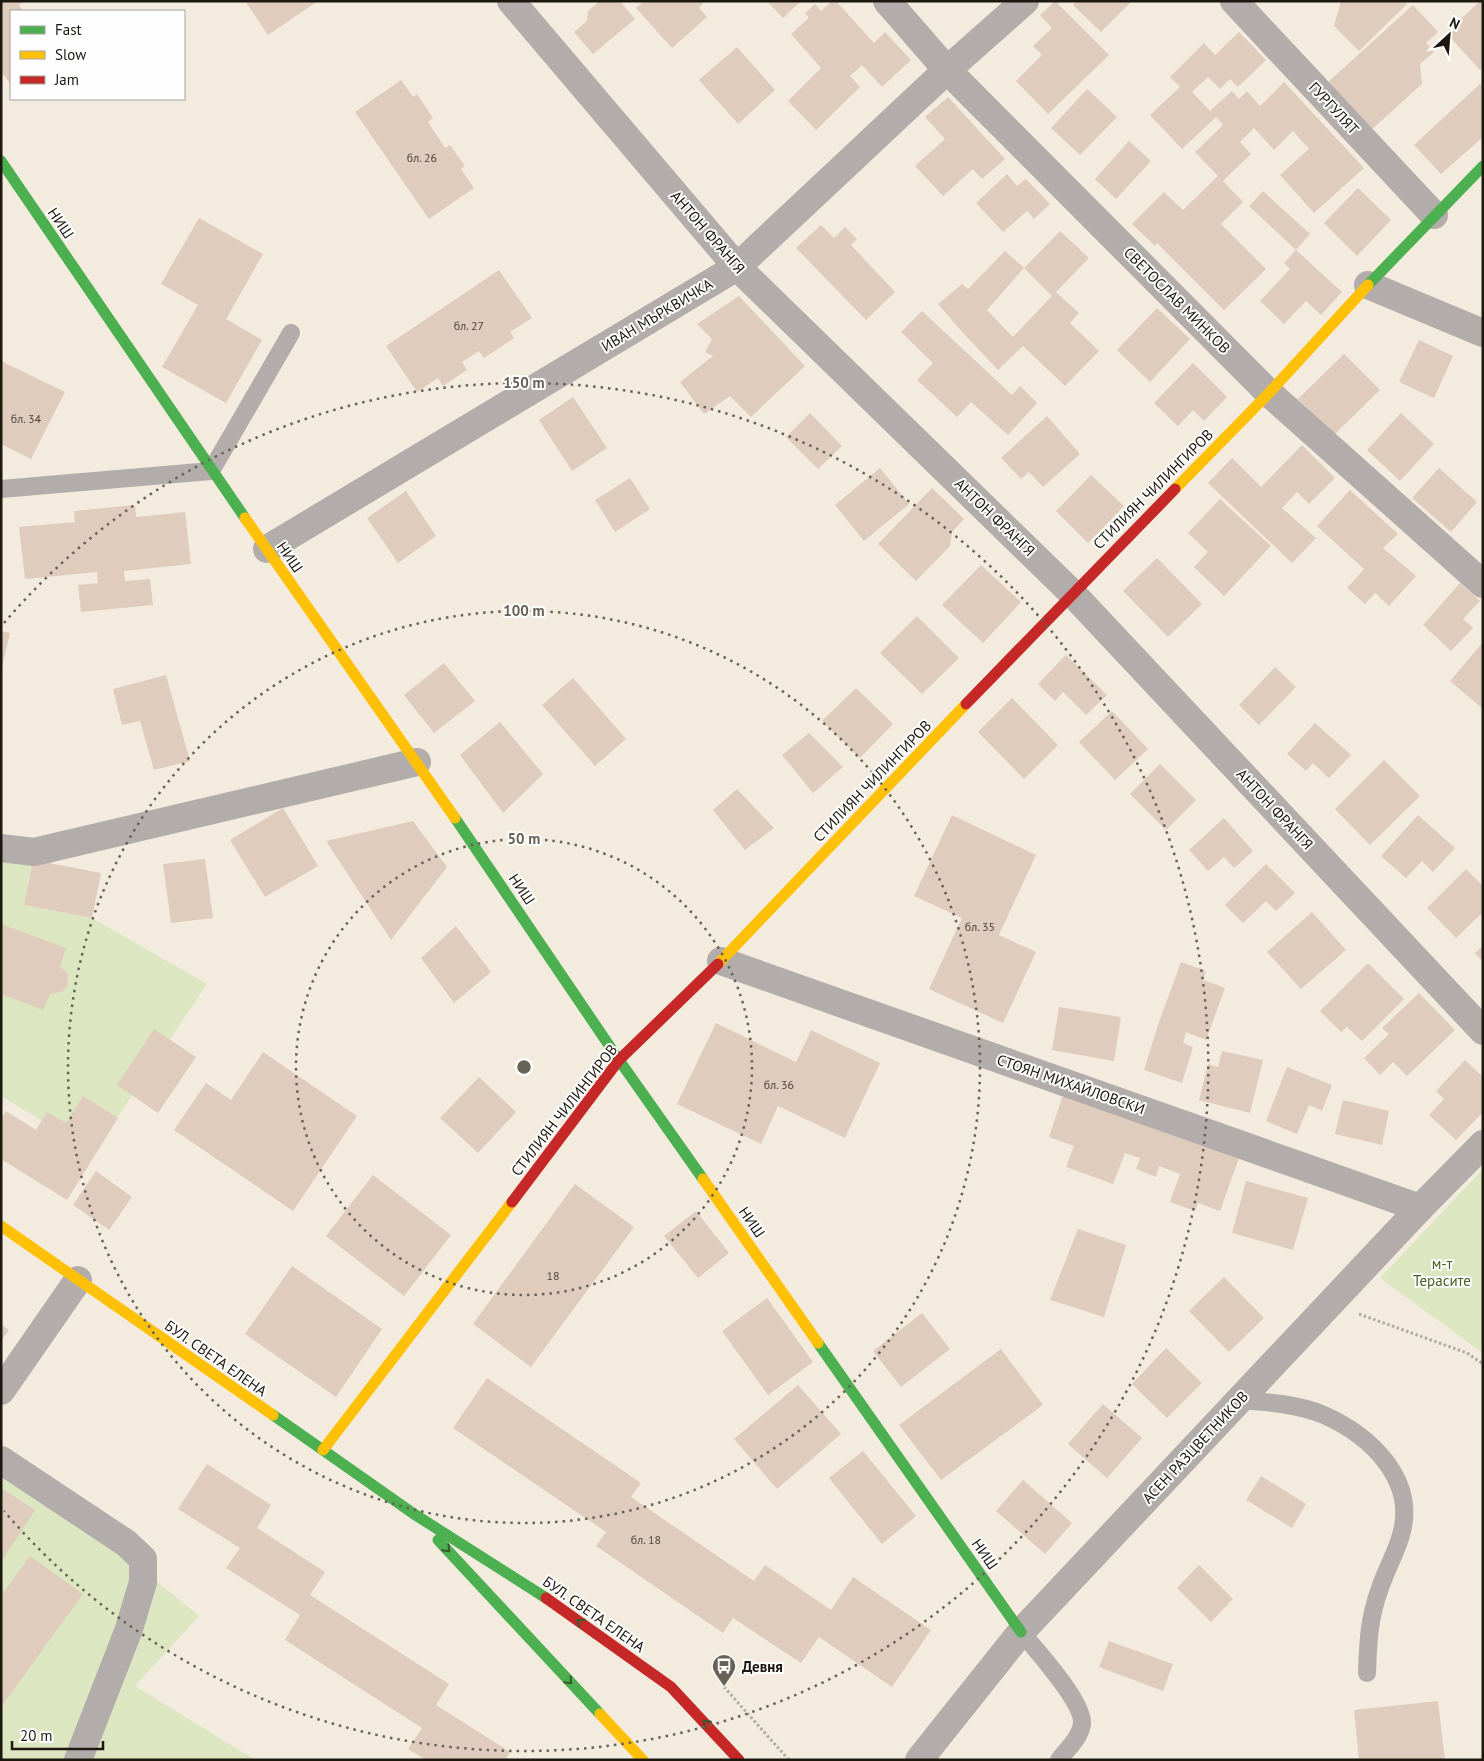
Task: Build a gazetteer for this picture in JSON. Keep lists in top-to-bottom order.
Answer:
{
  "streets": {
    "street": [
      "ГУРГУЛЯТ",
      "НИШ",
      "АНТОН ФРАНГЯ",
      "СВЕТОСЛАВ МИНКОВ",
      "ИВАН МЪРКВИЧКА",
      "СТИЛИЯН ЧИЛИНГИРОВ",
      "СТОЯН МИХАЙЛОВСКИ",
      "БУЛ. СВЕТА ЕЛЕНА",
      "АСЕН РАЗЦВЕТНИКОВ"
    ]
  },
  "crossings": [
    ["ГУРГУЛЯТ", "СТИЛИЯН ЧИЛИНГИРОВ"],
    ["НИШ", "ИВАН МЪРКВИЧКА"],
    ["НИШ", "СТИЛИЯН ЧИЛИНГИРОВ"],
    ["НИШ", "АСЕН РАЗЦВЕТНИКОВ"],
    ["АНТОН ФРАНГЯ", "ИВАН МЪРКВИЧКА"],
    ["АНТОН ФРАНГЯ", "СТИЛИЯН ЧИЛИНГИРОВ"],
    ["СВЕТОСЛАВ МИНКОВ", "ИВАН МЪРКВИЧКА"],
    ["СВЕТОСЛАВ МИНКОВ", "СТИЛИЯН ЧИЛИНГИРОВ"],
    ["СТИЛИЯН ЧИЛИНГИРОВ", "СТОЯН МИХАЙЛОВСКИ"],
    ["СТИЛИЯН ЧИЛИНГИРОВ", "БУЛ. СВЕТА ЕЛЕНА"],
    ["СТОЯН МИХАЙЛОВСКИ", "АСЕН РАЗЦВЕТНИКОВ"]
  ],
  "parks": ["м-т Терасите"],
  "places": {
    "bus stop": ["Девня"]
  },
  "house_numbers": [
    "бл. 26",
    "бл. 27",
    "бл. 34",
    "бл. 35",
    "бл. 36",
    "18",
    "бл. 18"
  ],
  "legend": ["Fast", "Slow", "Jam"],
  "scale_bar": "20 m",
  "north": "top right",
  "rings": ["150 m", "100 m", "50 m"]
}
